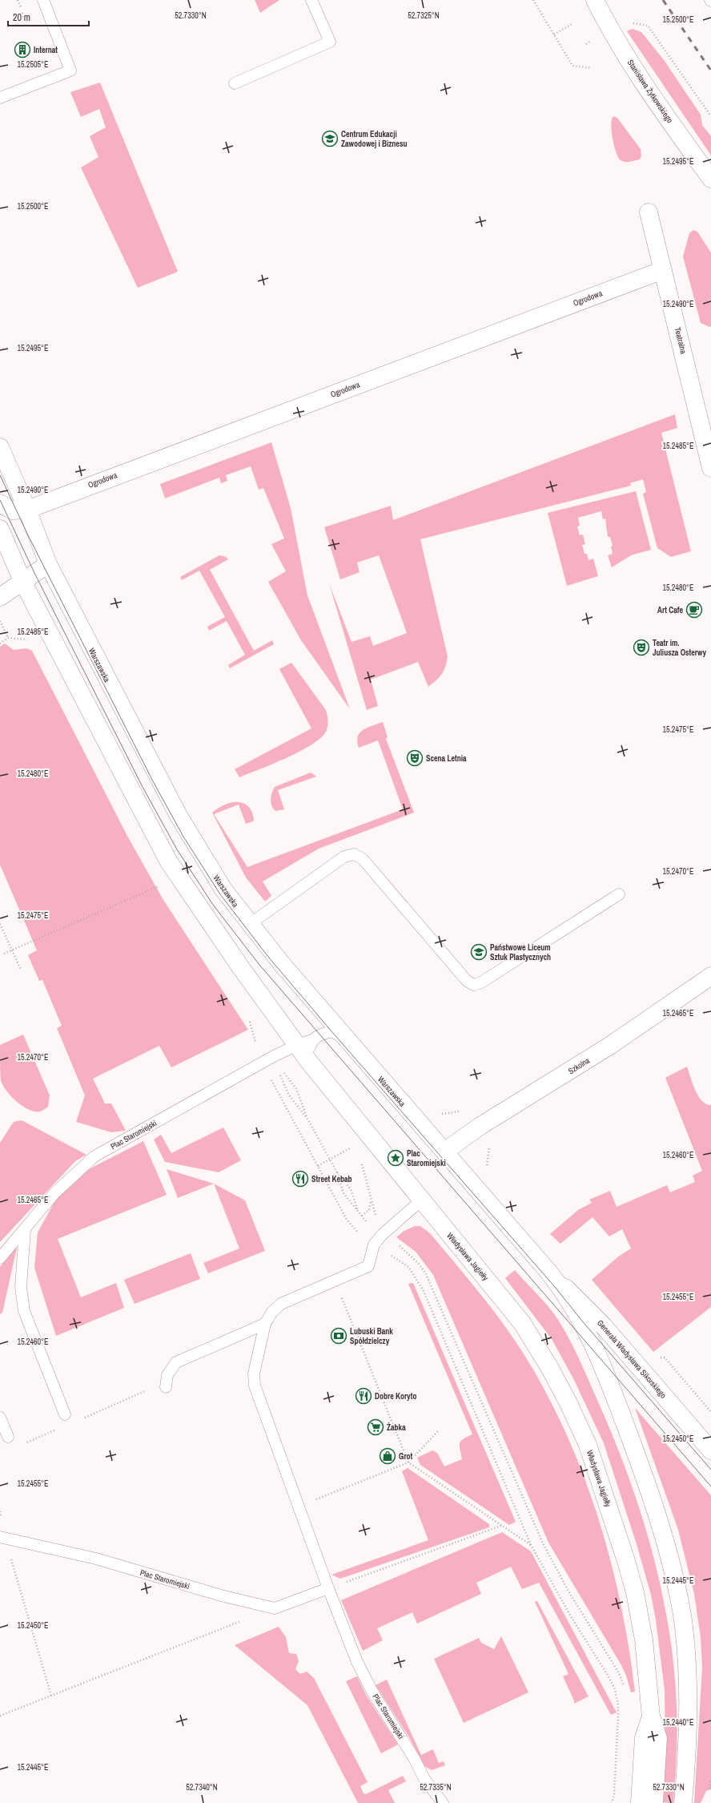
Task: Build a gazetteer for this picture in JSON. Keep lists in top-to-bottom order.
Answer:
{
  "streets": {
    "main road": [
      "Stanisława Żytkowskiego",
      "Ogrodowa",
      "Teatralna",
      "Warszawska",
      "Szkolna",
      "Władysława Jagiełły",
      "Generała Władysława Sikorskiego"
    ],
    "lane": ["Plac Staromiejski"]
  },
  "crossings": [
    ["Ogrodowa", "Teatralna"],
    ["Ogrodowa", "Warszawska"],
    ["Warszawska", "Szkolna"],
    ["Warszawska", "Plac Staromiejski"],
    ["Warszawska", "Generała Władysława Sikorskiego"],
    ["Plac Staromiejski", "Władysława Jagiełły"]
  ],
  "places": {
    "building": ["Internat"],
    "school or university": ["Centrum Edukacji Zawodowej i Biznesu", "Państwowe Liceum Sztuk Plastycznych"],
    "cafe": ["Art Cafe"],
    "theatre": ["Teatr im. Juliusza Osterwy", "Scena Letnia"],
    "place": ["Plac Staromiejski"],
    "restaurant": ["Street Kebab", "Dobre Koryto"],
    "bank": ["Lubuski Bank Spółdzielczy"],
    "supermarket": ["Żabka"],
    "shop": ["Grot"]
  },
  "scale_bar": "20 m",
  "coordinates": [
    "52.7330°N",
    "52.7325°N",
    "15.2500°E",
    "15.2505°E",
    "15.2495°E",
    "15.2490°E",
    "15.2485°E",
    "15.2480°E",
    "15.2475°E",
    "15.2470°E",
    "15.2465°E",
    "15.2460°E",
    "15.2455°E",
    "15.2450°E",
    "15.2445°E",
    "15.2440°E",
    "52.7340°N",
    "52.7335°N"
  ]
}
